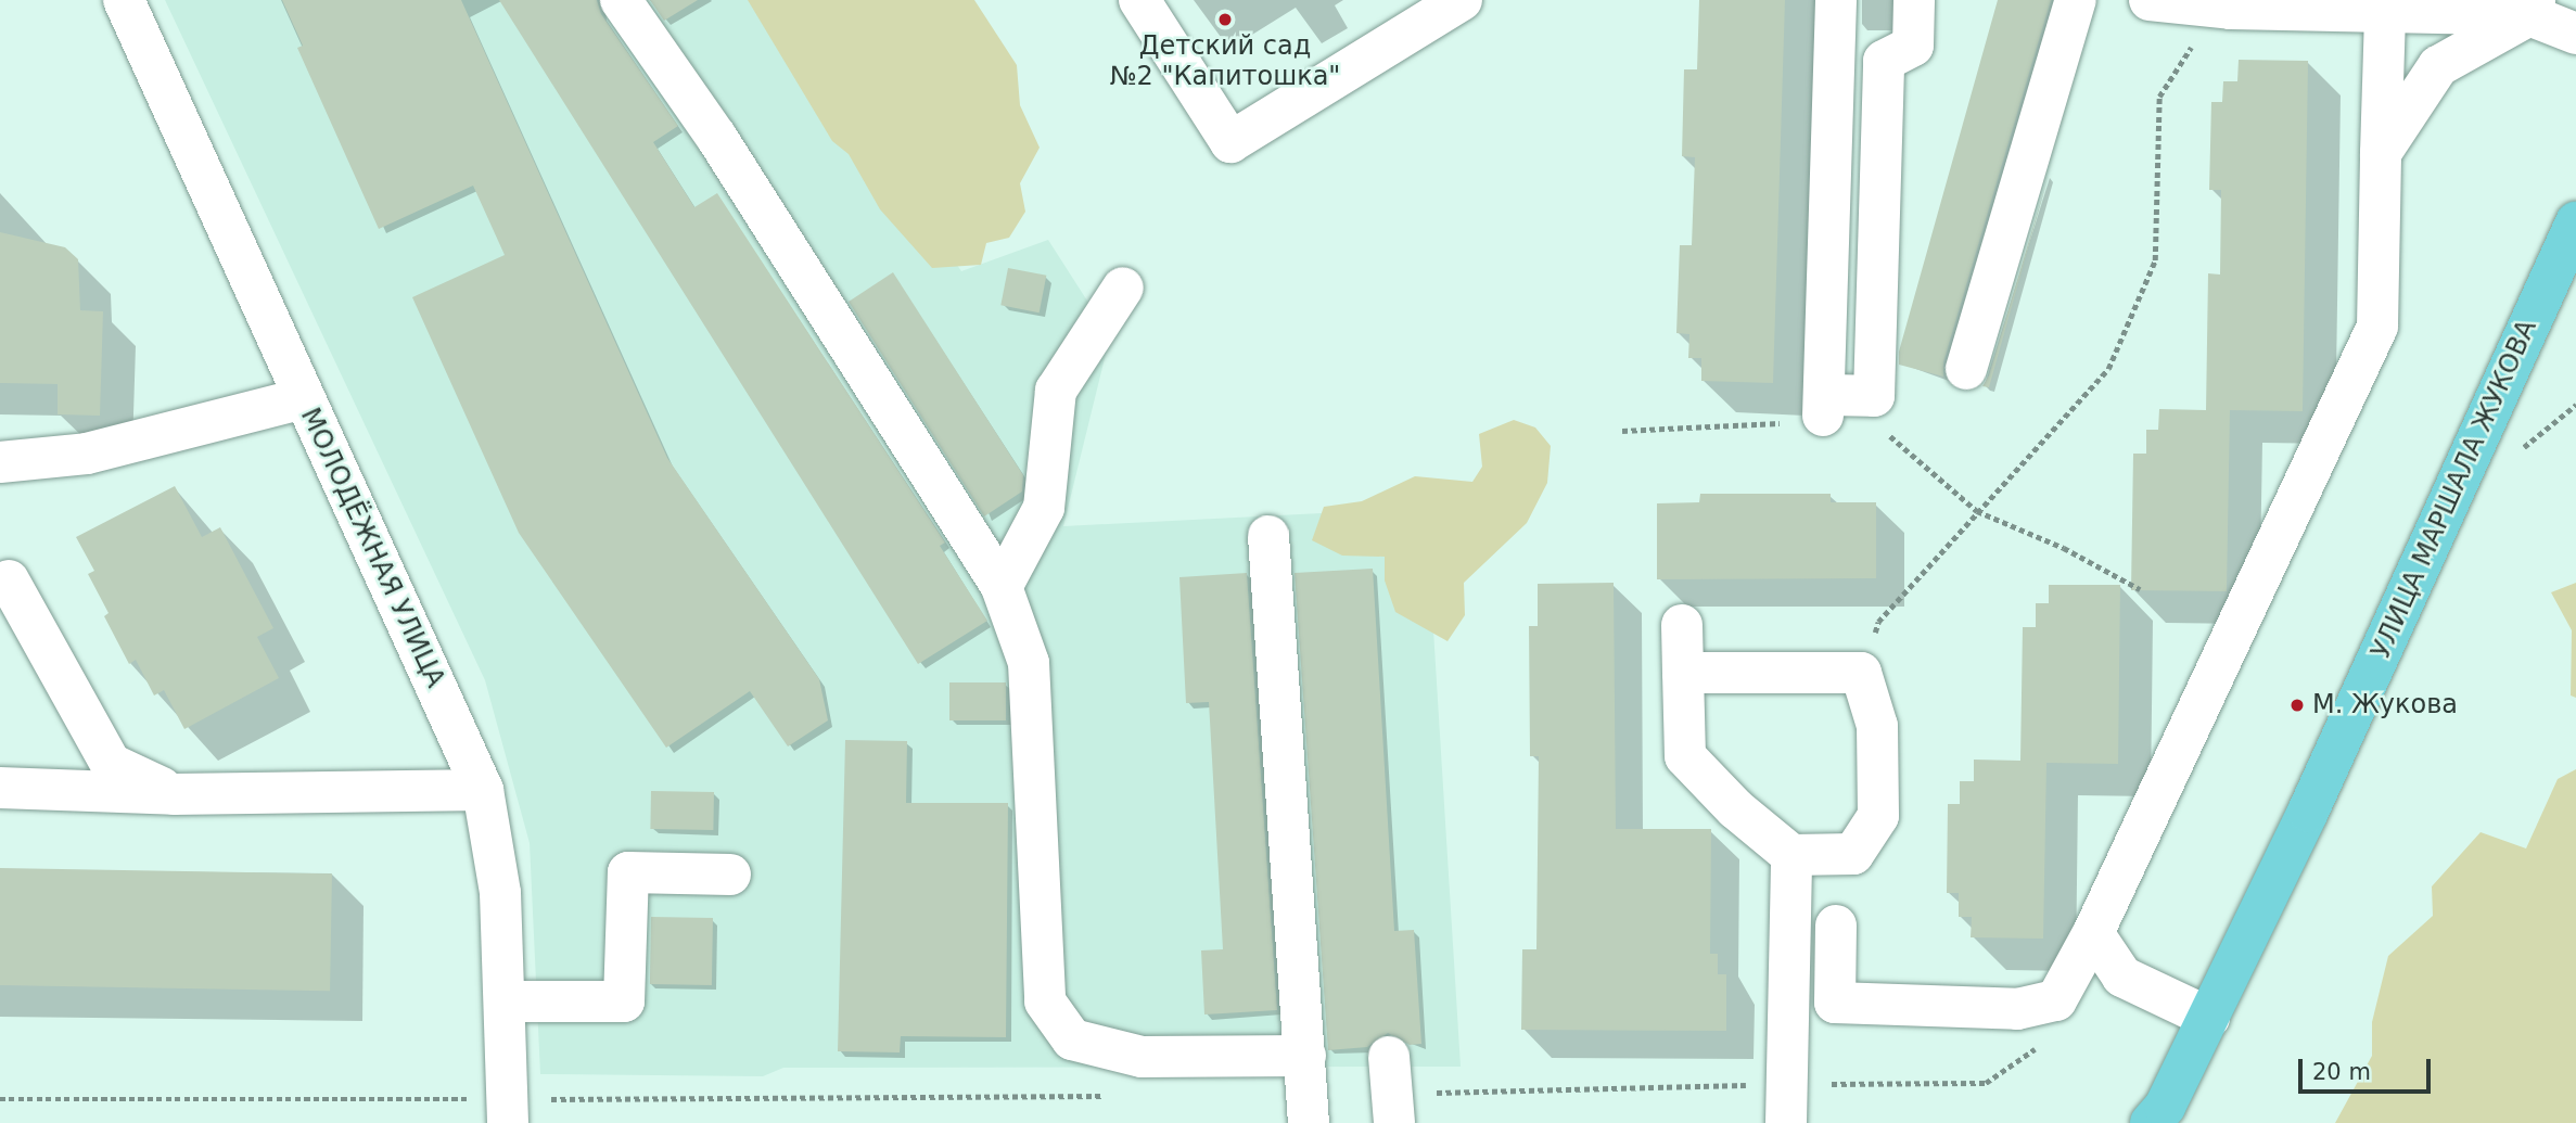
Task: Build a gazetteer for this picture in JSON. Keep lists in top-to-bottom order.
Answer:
{
  "streets": {
    "main road": ["УЛИЦА МАРШАЛА ЖУКОВА"],
    "street": ["МОЛОДЁЖНАЯ УЛИЦА"]
  },
  "places": ["Детский сад №2 \"Капитошка\"", "М. Жукова"],
  "scale_bar": "20 m"
}
